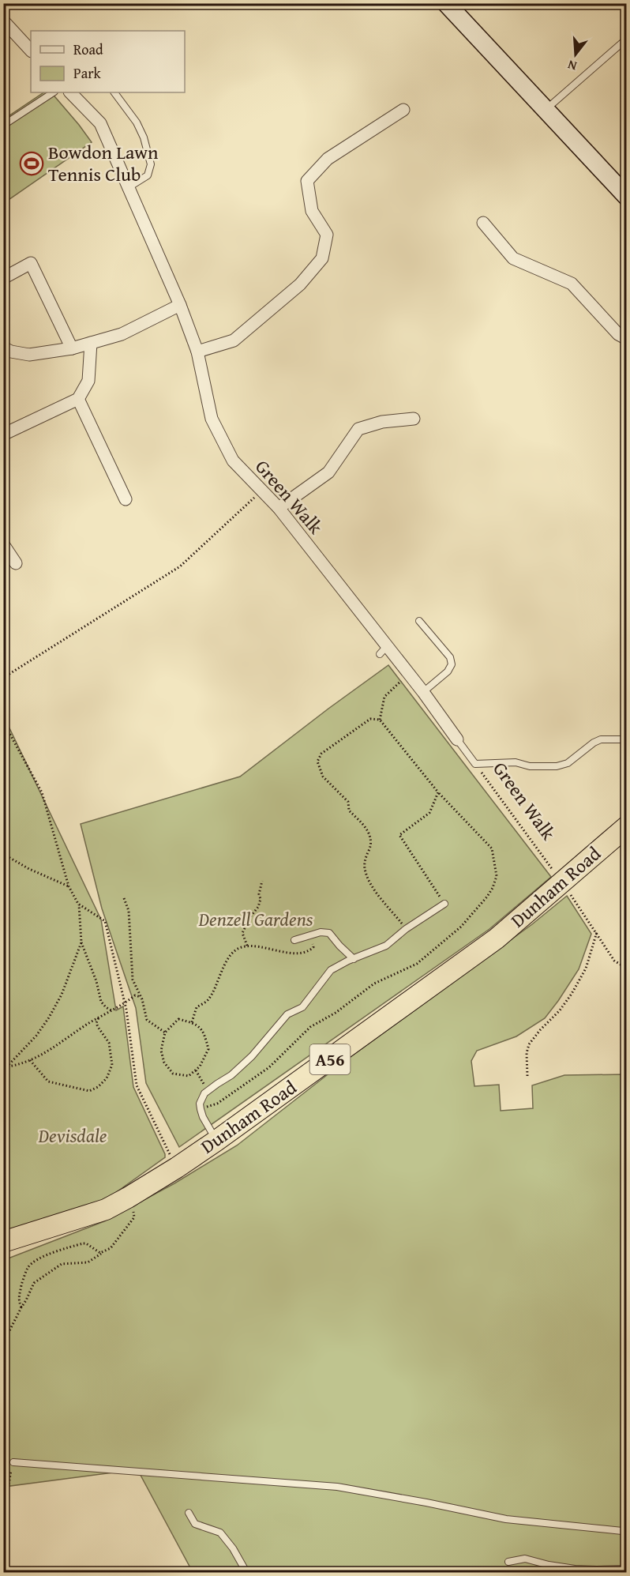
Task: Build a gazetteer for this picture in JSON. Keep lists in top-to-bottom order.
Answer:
{
  "streets": {
    "highway": ["Dunham Road", "A56"],
    "street": ["Green Walk"]
  },
  "crossings": [
    ["Green Walk", "Dunham Road"]
  ],
  "parks": ["Denzell Gardens", "Devisdale"],
  "places": {
    "sports": ["Bowdon Lawn Tennis Club"]
  },
  "legend": ["Road", "Park"],
  "north": "bottom"
}
